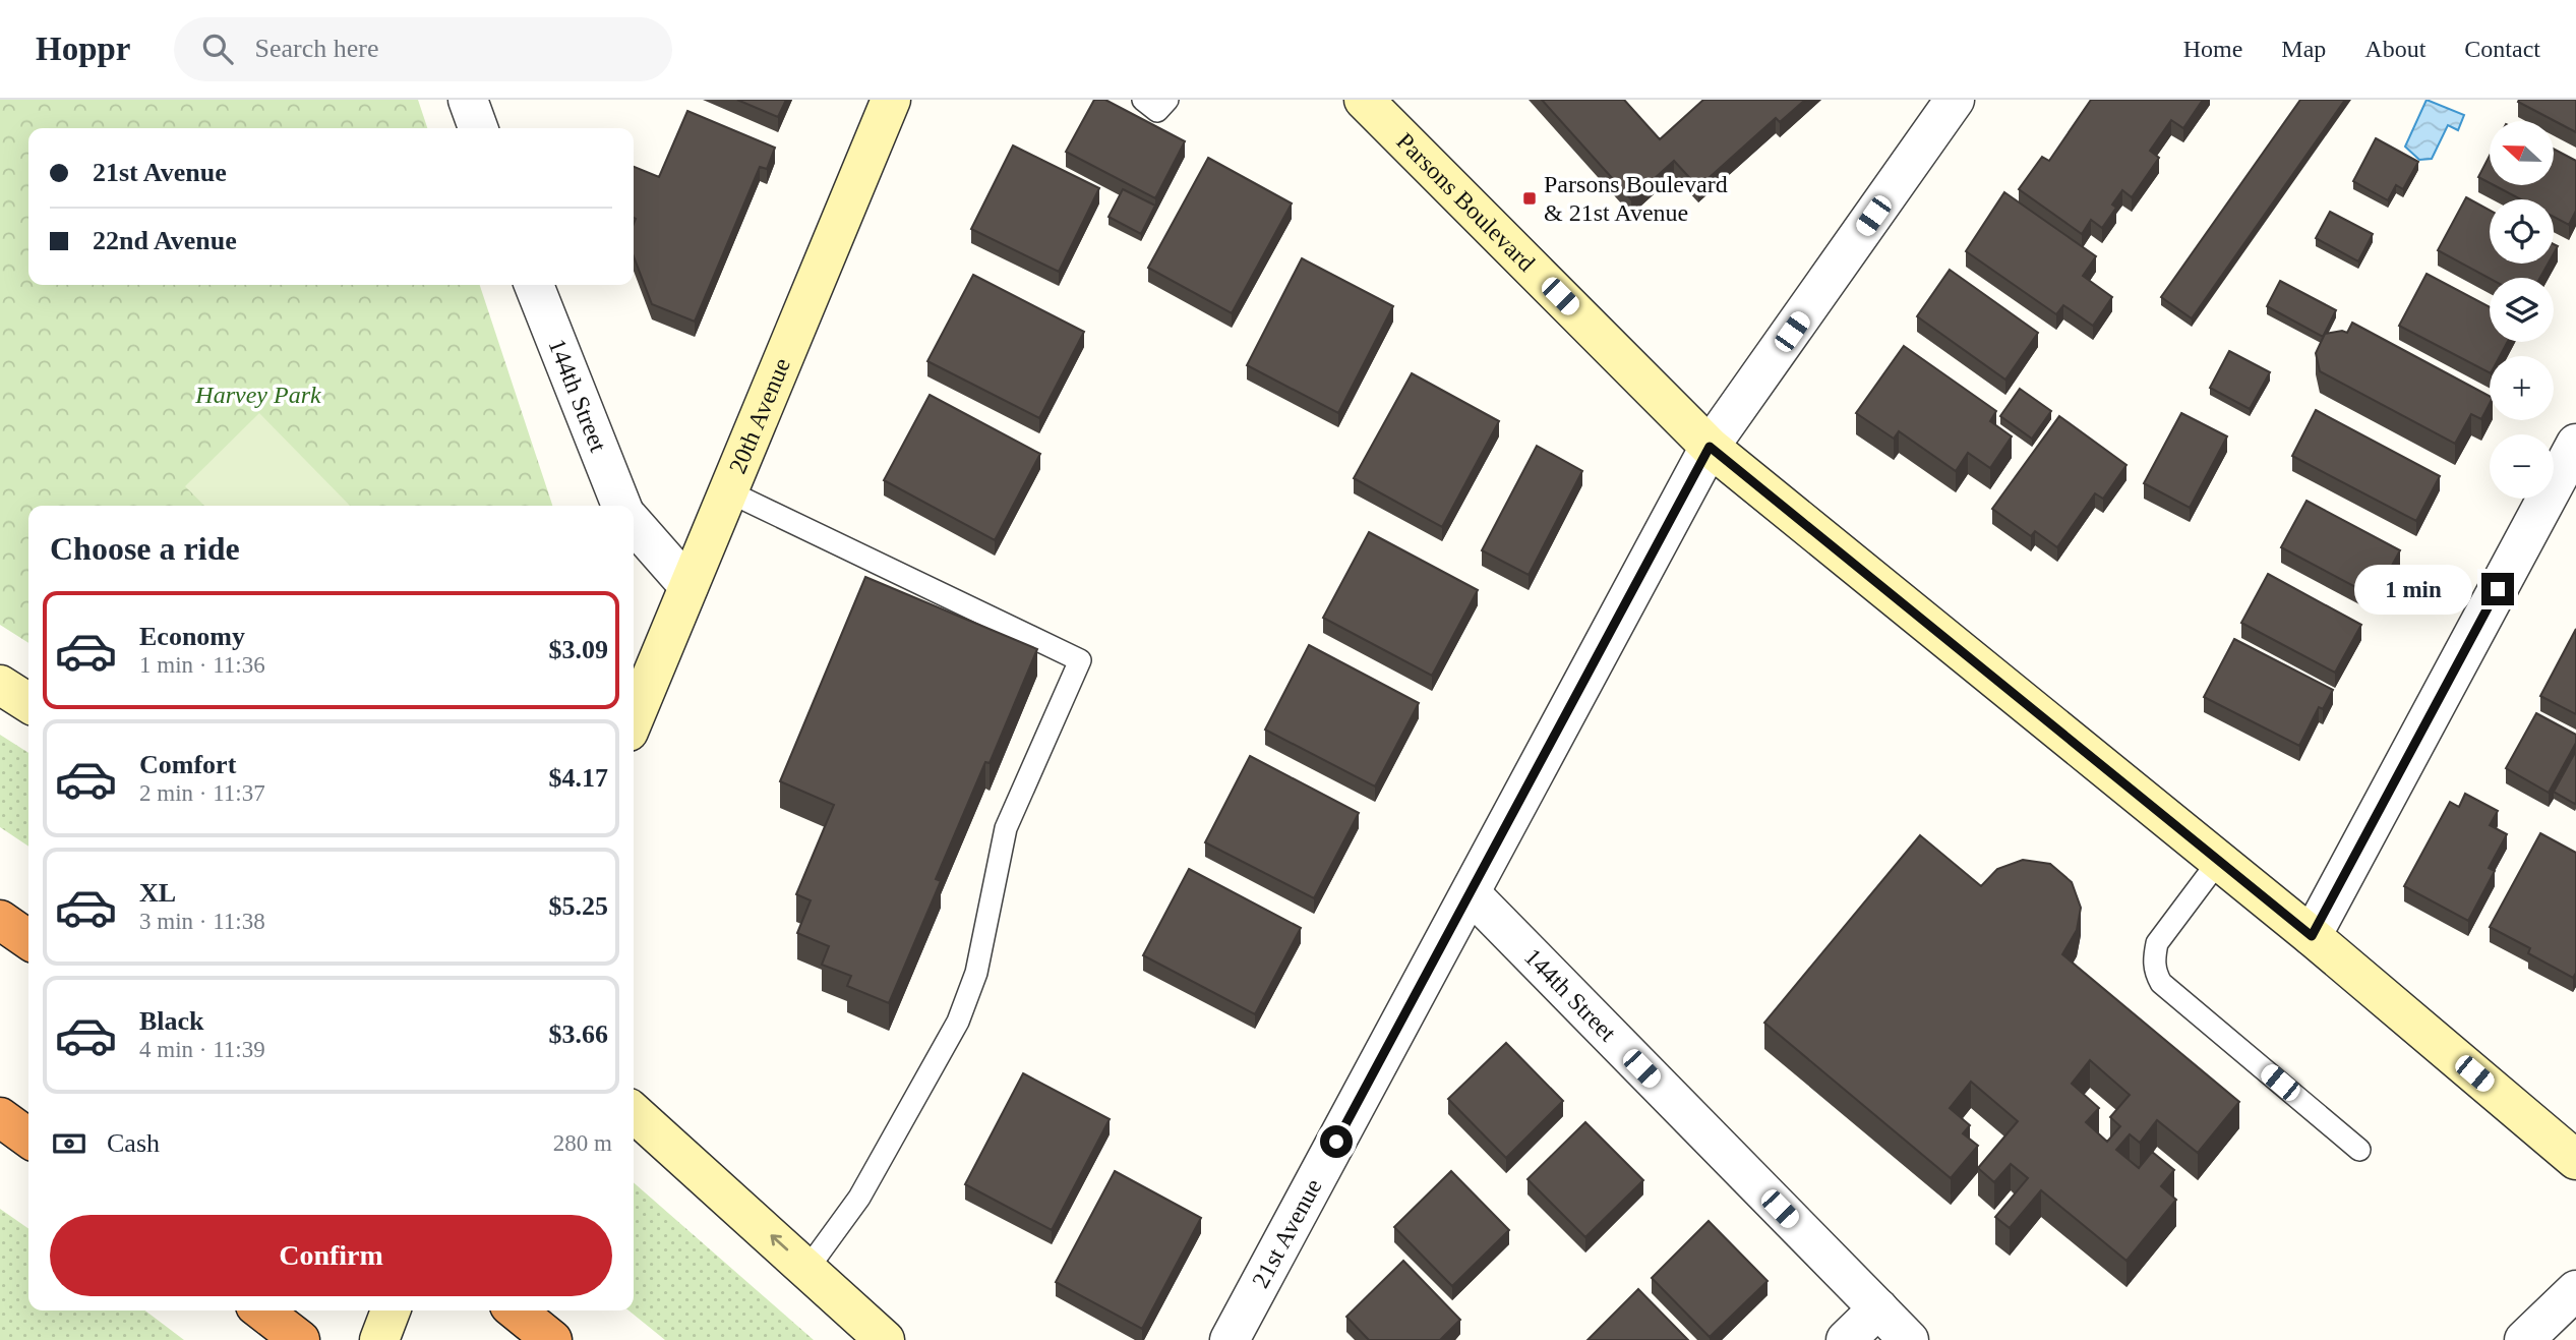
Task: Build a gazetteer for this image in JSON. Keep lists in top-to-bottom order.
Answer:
{
  "streets": {
    "street": [
      "Parsons Boulevard",
      "144th Street",
      "20th Avenue",
      "21st Avenue"
    ]
  },
  "crossings": [
    ["Parsons Boulevard", "21st Avenue"],
    ["144th Street", "21st Avenue"]
  ],
  "parks": ["Harvey Park"],
  "places": {
    "transit": ["Parsons Boulevard & 21st Avenue"]
  },
  "north": "left",
  "page": {
    "header": "Hoppr",
    "search": "Search here",
    "nav": [
      "Home",
      "Map",
      "About",
      "Contact"
    ],
    "map_buttons": ["+", "−"],
    "banner": ["21st Avenue", "22nd Avenue"],
    "heading": "Choose a ride",
    "bubble": "1 min",
    "list": [
      {
        "name": "Economy",
        "note": "1 min · 11:36",
        "value": "$3.09"
      },
      {
        "name": "Comfort",
        "note": "2 min · 11:37",
        "value": "$4.17"
      },
      {
        "name": "XL",
        "note": "3 min · 11:38",
        "value": "$5.25"
      },
      {
        "name": "Black",
        "note": "4 min · 11:39",
        "value": "$3.66"
      }
    ],
    "pay": ["Cash", "280 m"],
    "buttons": "Confirm"
  }
}
